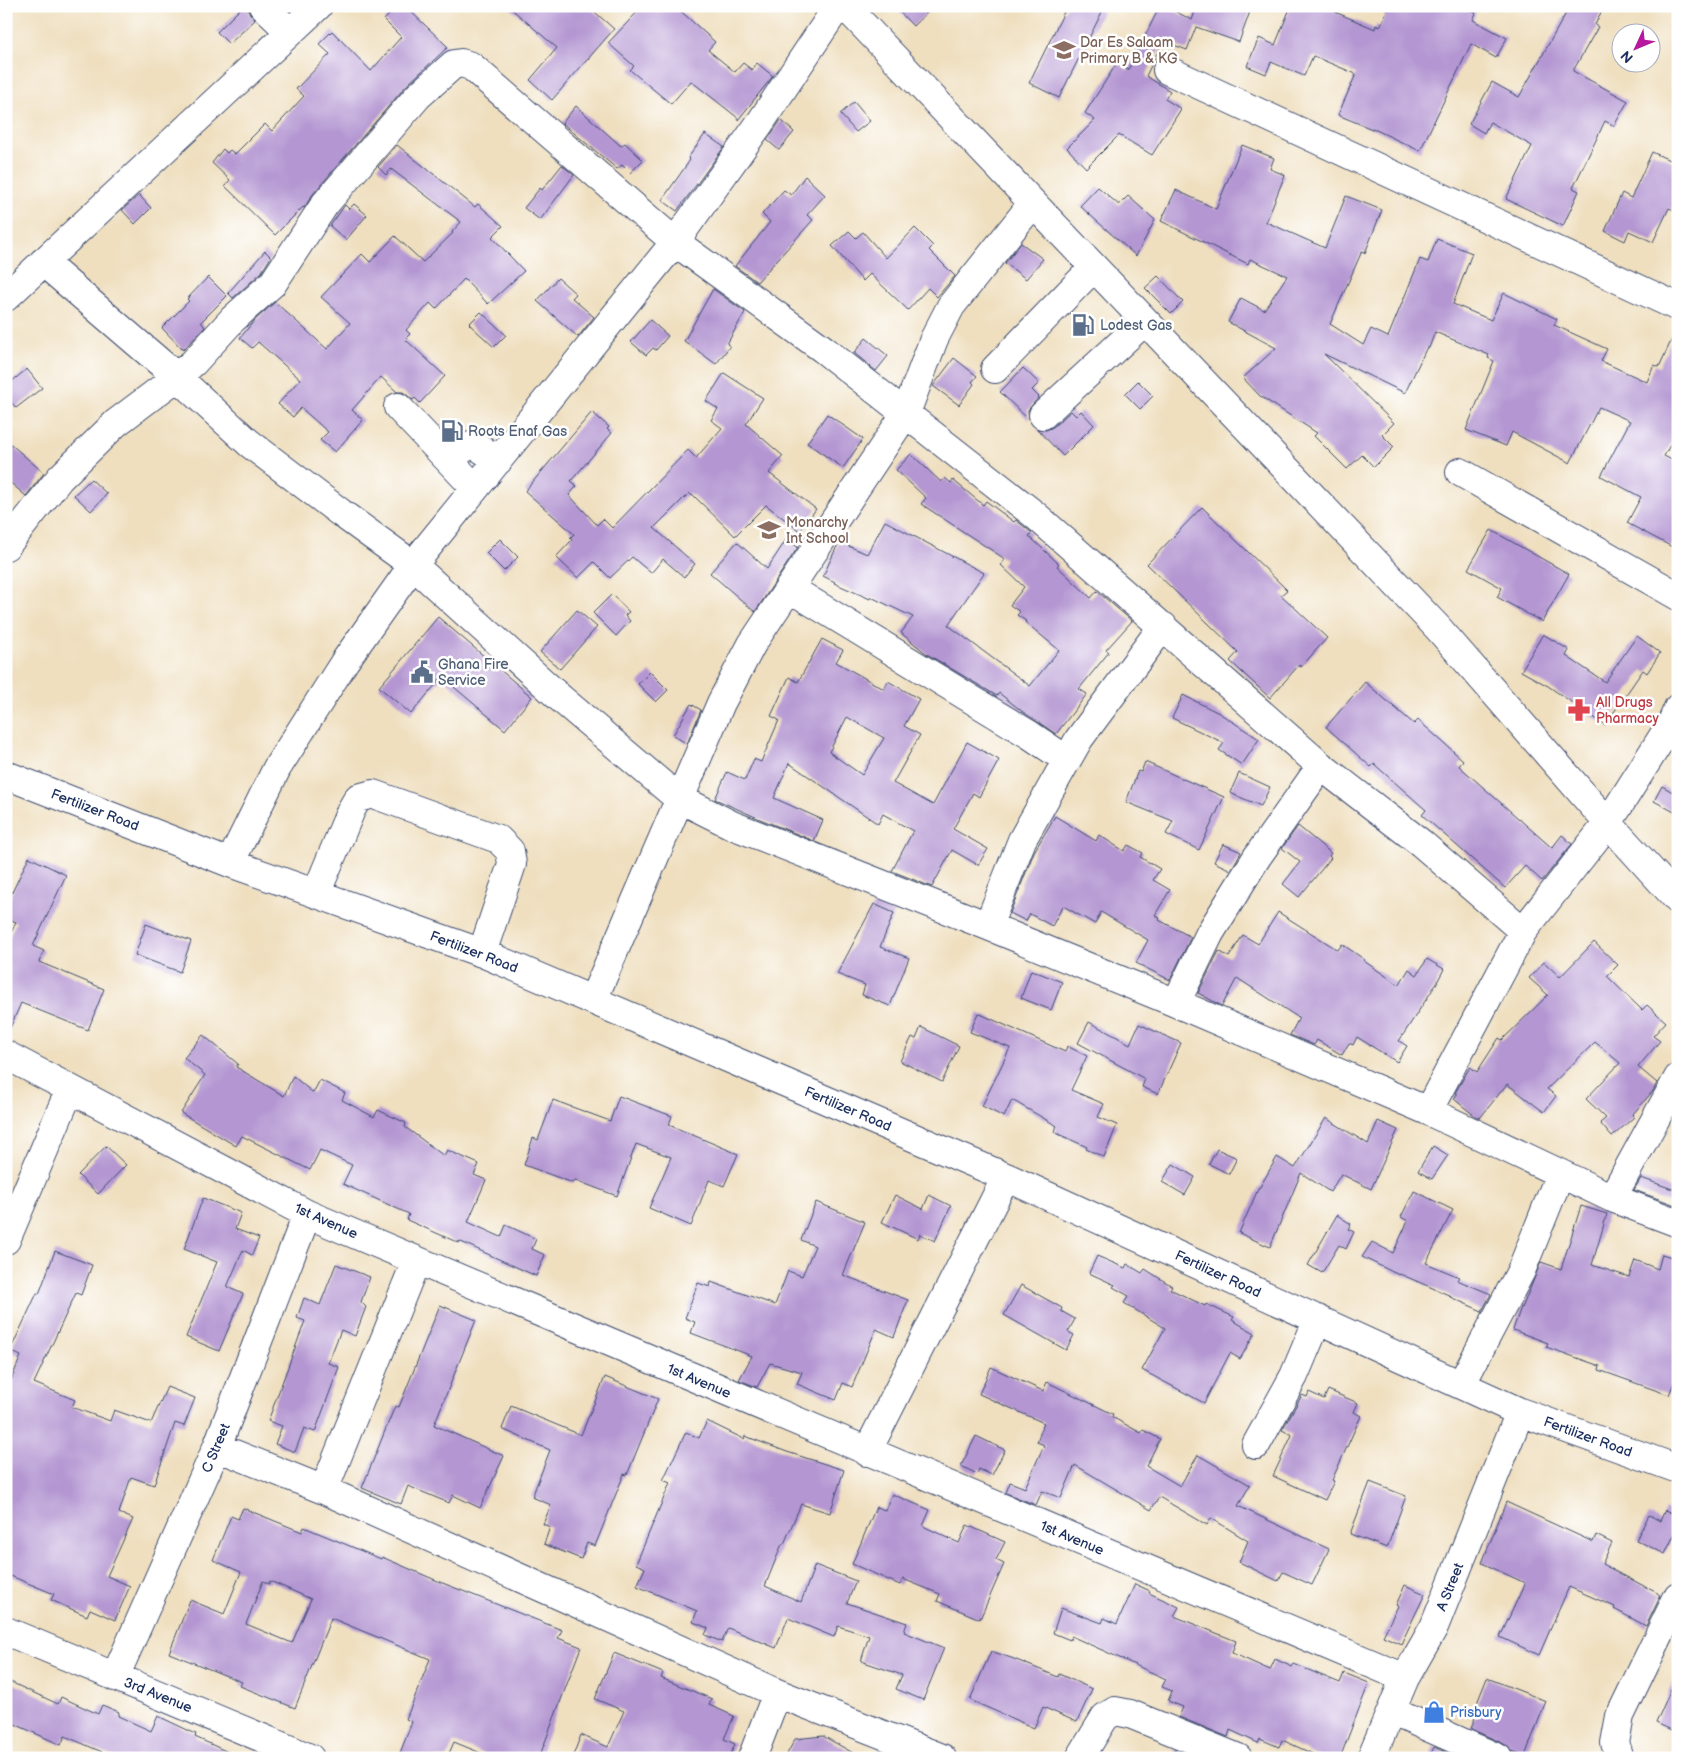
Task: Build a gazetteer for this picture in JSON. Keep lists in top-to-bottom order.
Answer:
{
  "streets": {
    "street": [
      "Fertilizer Road",
      "1st Avenue",
      "C Street",
      "A Street",
      "3rd Avenue"
    ]
  },
  "crossings": [
    ["Fertilizer Road", "A Street"],
    ["1st Avenue", "C Street"],
    ["1st Avenue", "A Street"],
    ["C Street", "3rd Avenue"]
  ],
  "places": {
    "school or university": ["Dar Es Salaam Primary B & KG", "Monarchy Int School"],
    "fuel station": ["Lodest Gas", "Roots Enaf Gas"],
    "public building": ["Ghana Fire Service"],
    "pharmacy": ["All Drugs Pharmacy"],
    "shop": ["Prisbury"]
  },
  "north": "bottom left"
}
